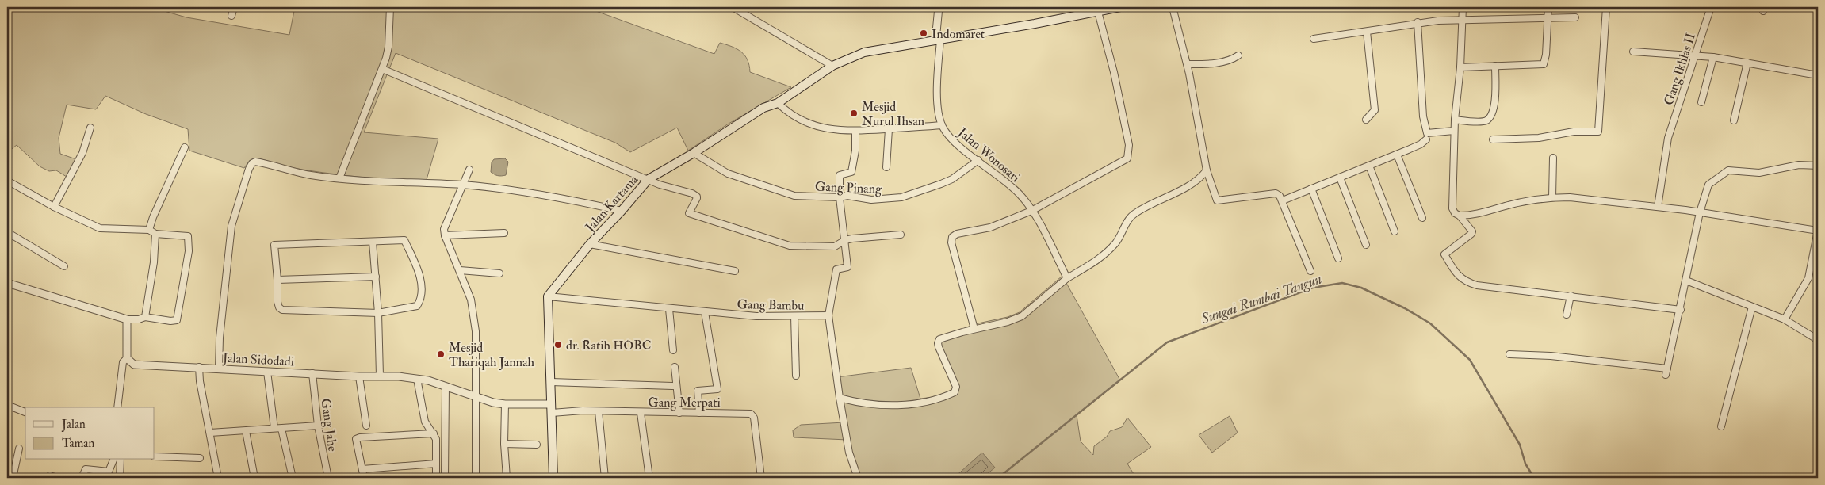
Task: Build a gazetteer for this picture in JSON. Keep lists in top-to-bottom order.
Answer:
{
  "streets": {
    "main road": ["Jalan Kartama"],
    "street": [
      "Gang Ikhlas II",
      "Jalan Wonosari",
      "Gang Pinang",
      "Gang Bambu",
      "Jalan Sidodadi",
      "Gang Merpati",
      "Gang Jahe"
    ]
  },
  "crossings": [
    ["Jalan Wonosari", "Gang Pinang"],
    ["Jalan Wonosari", "Jalan Kartama"],
    ["Gang Pinang", "Jalan Kartama"],
    ["Jalan Kartama", "Gang Bambu"],
    ["Jalan Sidodadi", "Gang Merpati"],
    ["Jalan Sidodadi", "Gang Jahe"]
  ],
  "water": ["Sungai Rumbai Tangun"],
  "places": [
    "Indomaret",
    "Mesjid Nurul Ihsan",
    "dr. Ratih HOBC",
    "Mesjid Thariqah Jannah"
  ],
  "legend": ["Jalan", "Taman"]
}
